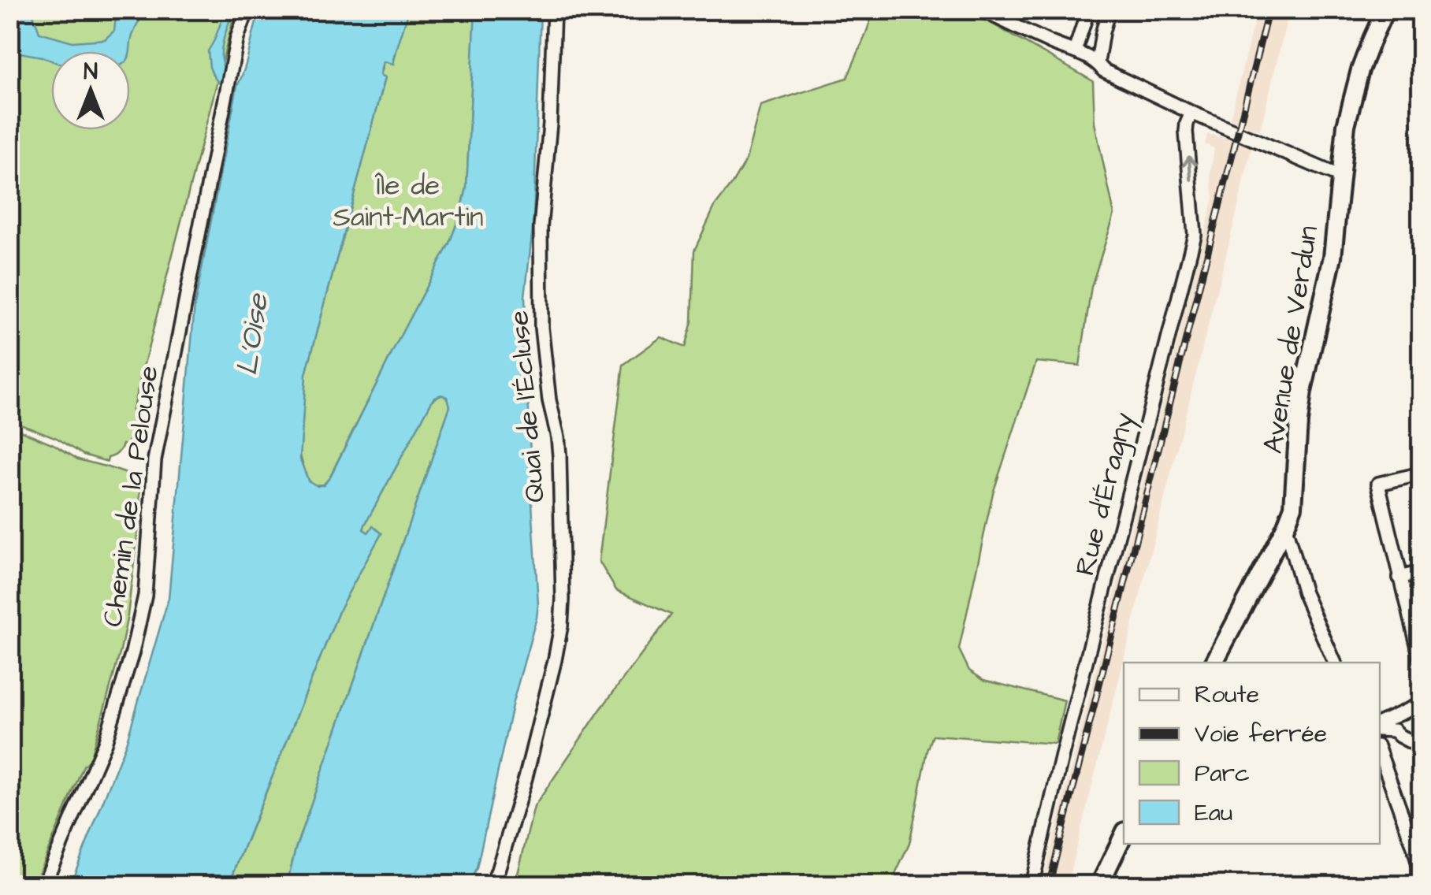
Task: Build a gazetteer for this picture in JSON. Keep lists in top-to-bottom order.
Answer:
{
  "streets": {
    "main road": ["Avenue de Verdun"],
    "street": ["Quai de l'Écluse", "Rue d'Éragny", "Chemin de la Pelouse"]
  },
  "one_way": ["Rue d'Éragny"],
  "water": ["L'Oise"],
  "parks": ["Île de Saint-Martin"],
  "legend": [
    "Route",
    "Voie ferrée",
    "Parc",
    "Eau"
  ],
  "north": "top"
}
